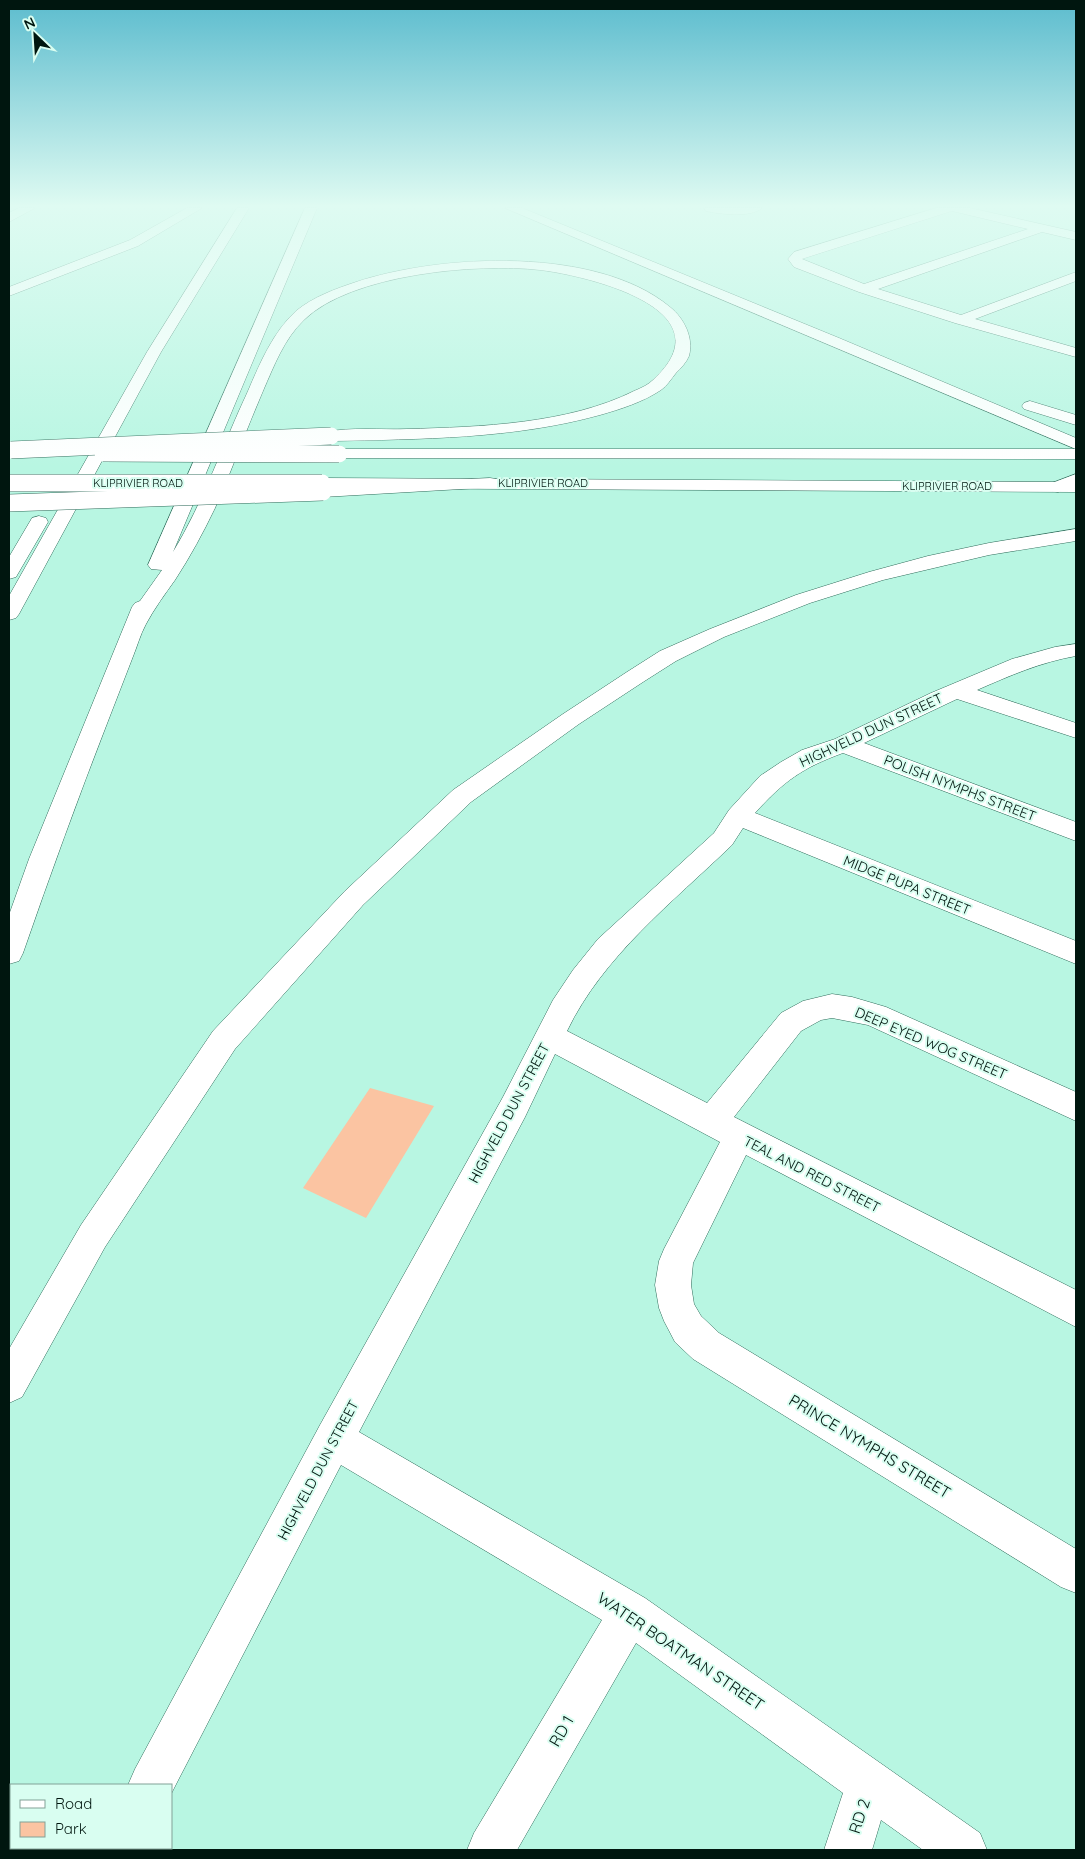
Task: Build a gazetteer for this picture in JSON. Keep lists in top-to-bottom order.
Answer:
{
  "streets": {
    "main road": [
      "KLIPRIVIER ROAD",
      "HIGHVELD DUN STREET",
      "POLISH NYMPHS STREET",
      "MIDGE PUPA STREET",
      "DEEP EYED WOG STREET",
      "TEAL AND RED STREET",
      "PRINCE NYMPHS STREET",
      "WATER BOATMAN STREET",
      "RD 1",
      "RD 2"
    ]
  },
  "crossings": [
    ["HIGHVELD DUN STREET", "POLISH NYMPHS STREET"],
    ["HIGHVELD DUN STREET", "MIDGE PUPA STREET"],
    ["HIGHVELD DUN STREET", "TEAL AND RED STREET"],
    ["HIGHVELD DUN STREET", "WATER BOATMAN STREET"],
    ["DEEP EYED WOG STREET", "TEAL AND RED STREET"],
    ["DEEP EYED WOG STREET", "PRINCE NYMPHS STREET"],
    ["WATER BOATMAN STREET", "RD 1"],
    ["WATER BOATMAN STREET", "RD 2"]
  ],
  "legend": ["Road", "Park"],
  "north": "top left"
}
